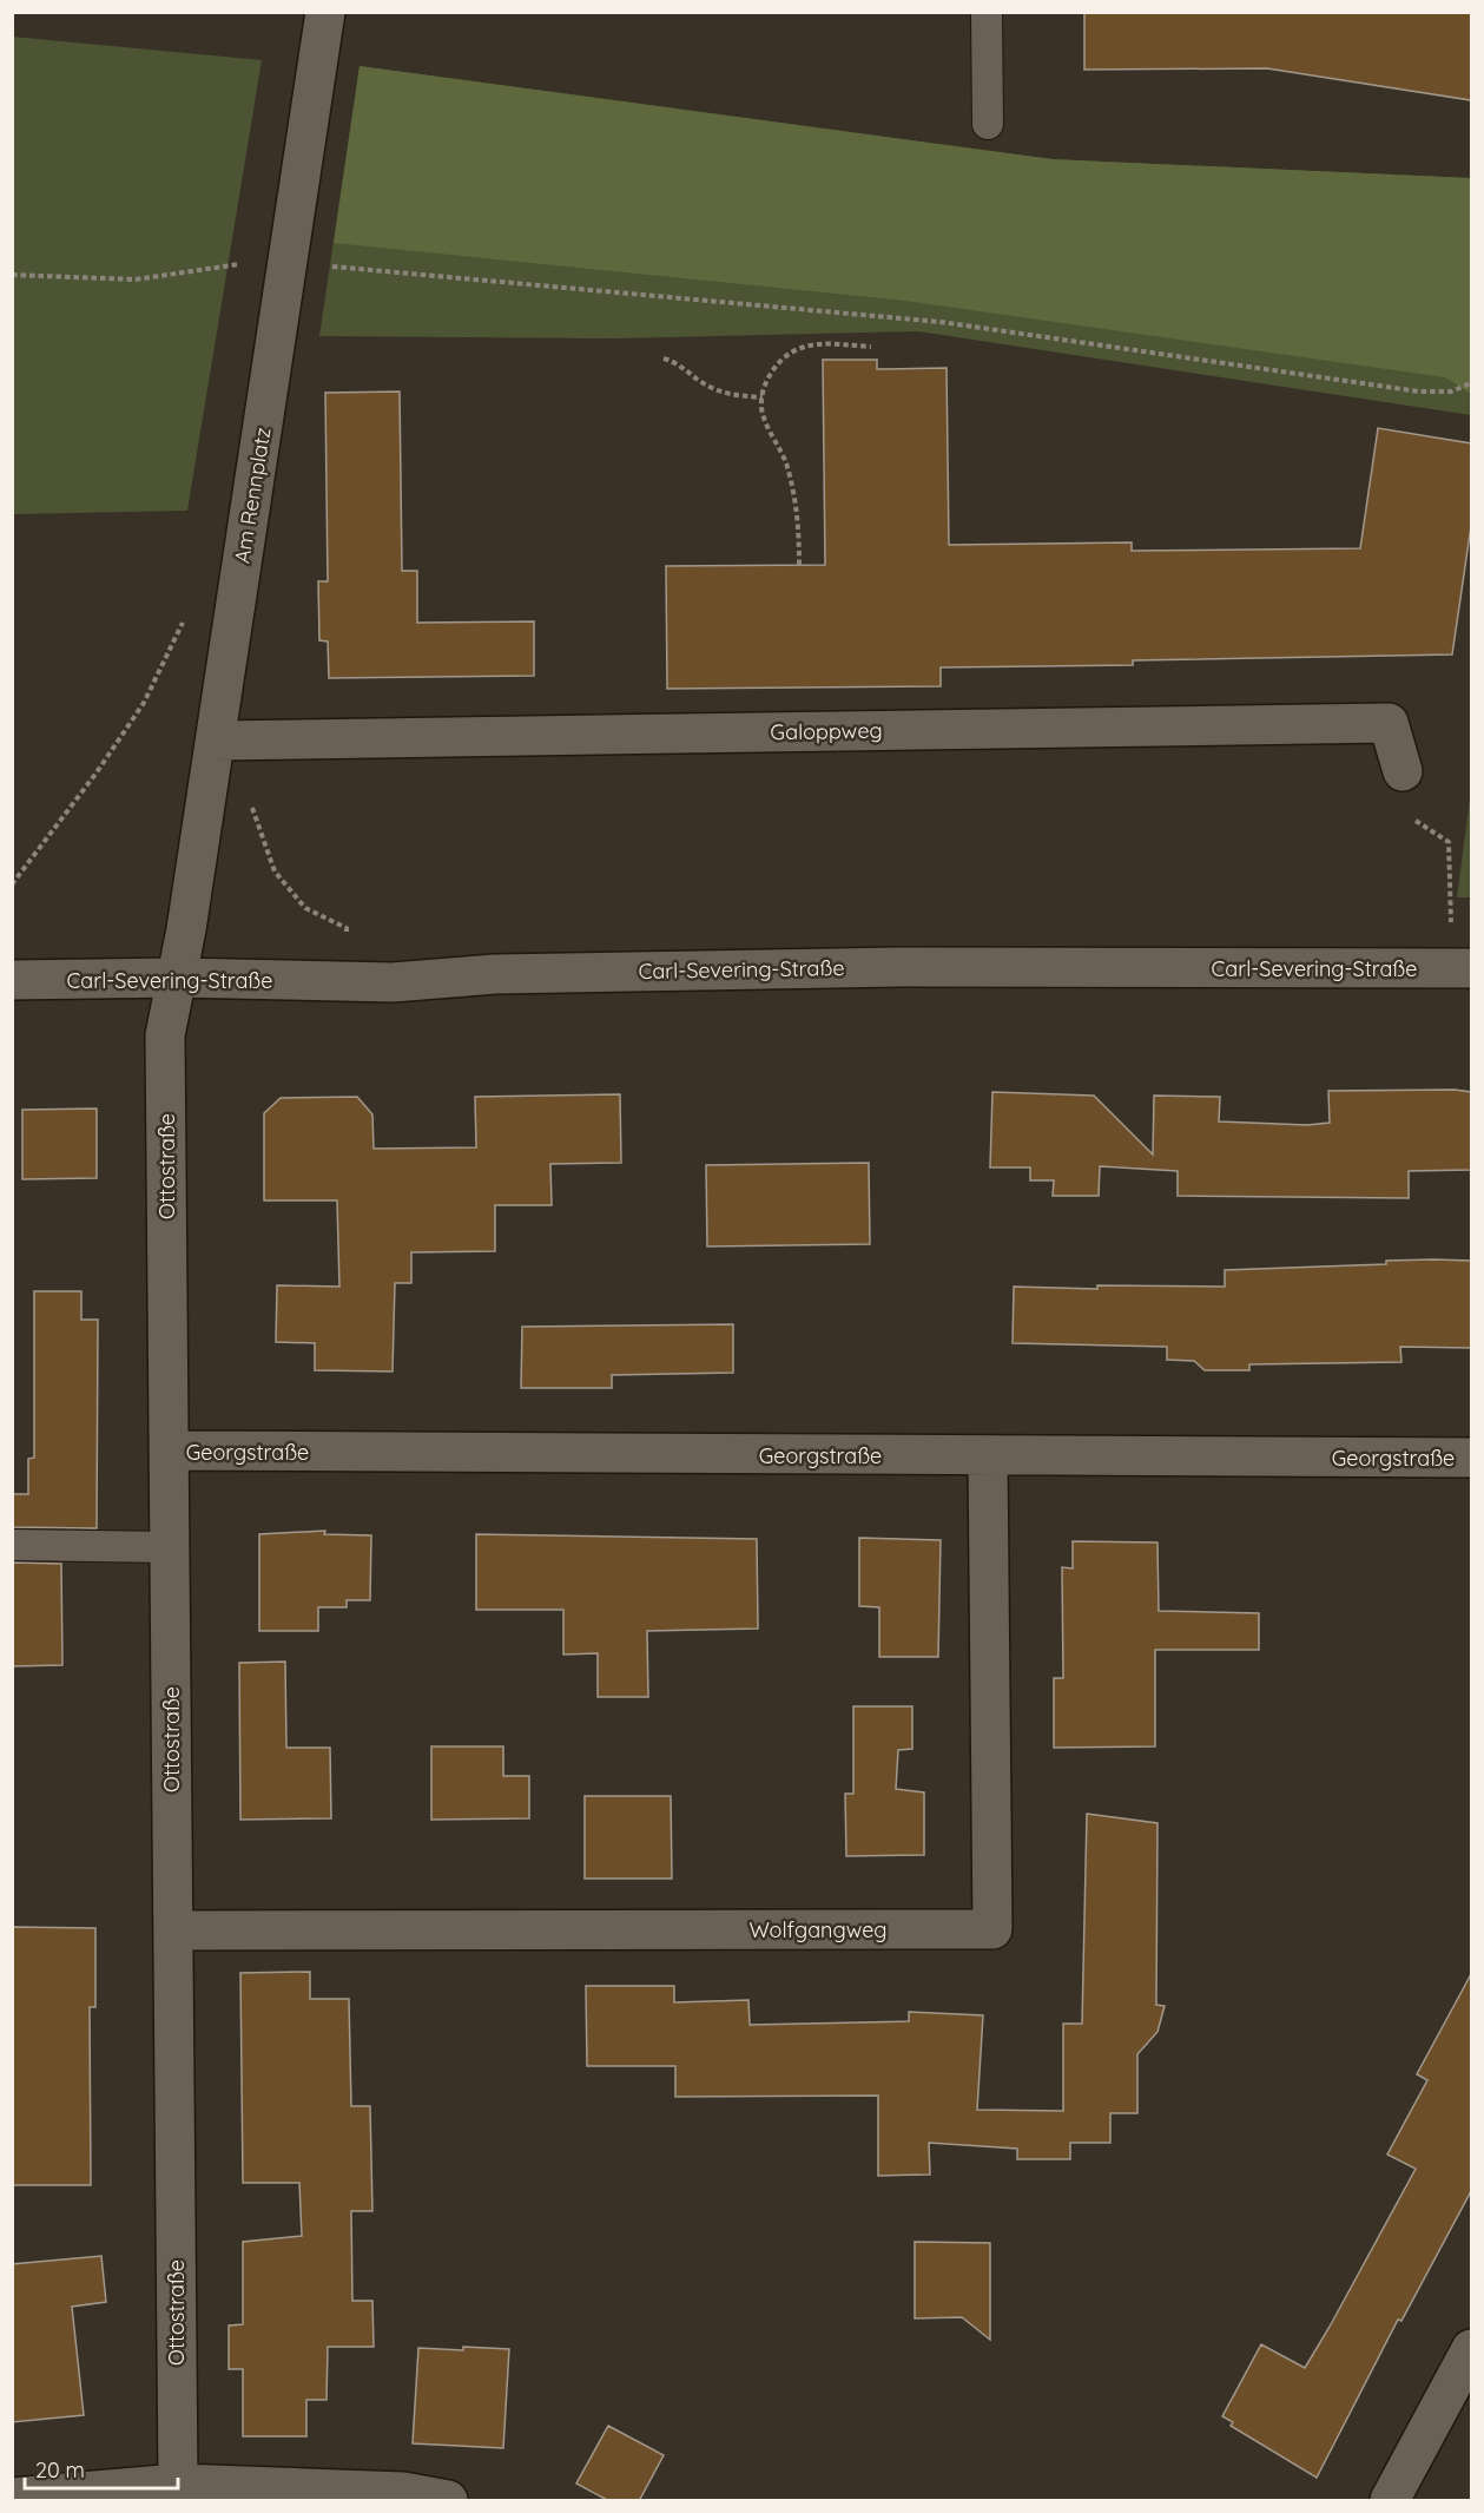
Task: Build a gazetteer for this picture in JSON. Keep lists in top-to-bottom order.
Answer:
{
  "streets": {
    "street": [
      "Am Rennplatz",
      "Galoppweg",
      "Carl-Severing-Straße",
      "Ottostraße",
      "Georgstraße",
      "Wolfgangweg"
    ]
  },
  "crossings": [
    ["Am Rennplatz", "Galoppweg"],
    ["Am Rennplatz", "Carl-Severing-Straße"],
    ["Am Rennplatz", "Ottostraße"],
    ["Carl-Severing-Straße", "Ottostraße"],
    ["Ottostraße", "Georgstraße"],
    ["Ottostraße", "Wolfgangweg"],
    ["Georgstraße", "Wolfgangweg"]
  ],
  "scale_bar": "20 m"
}
